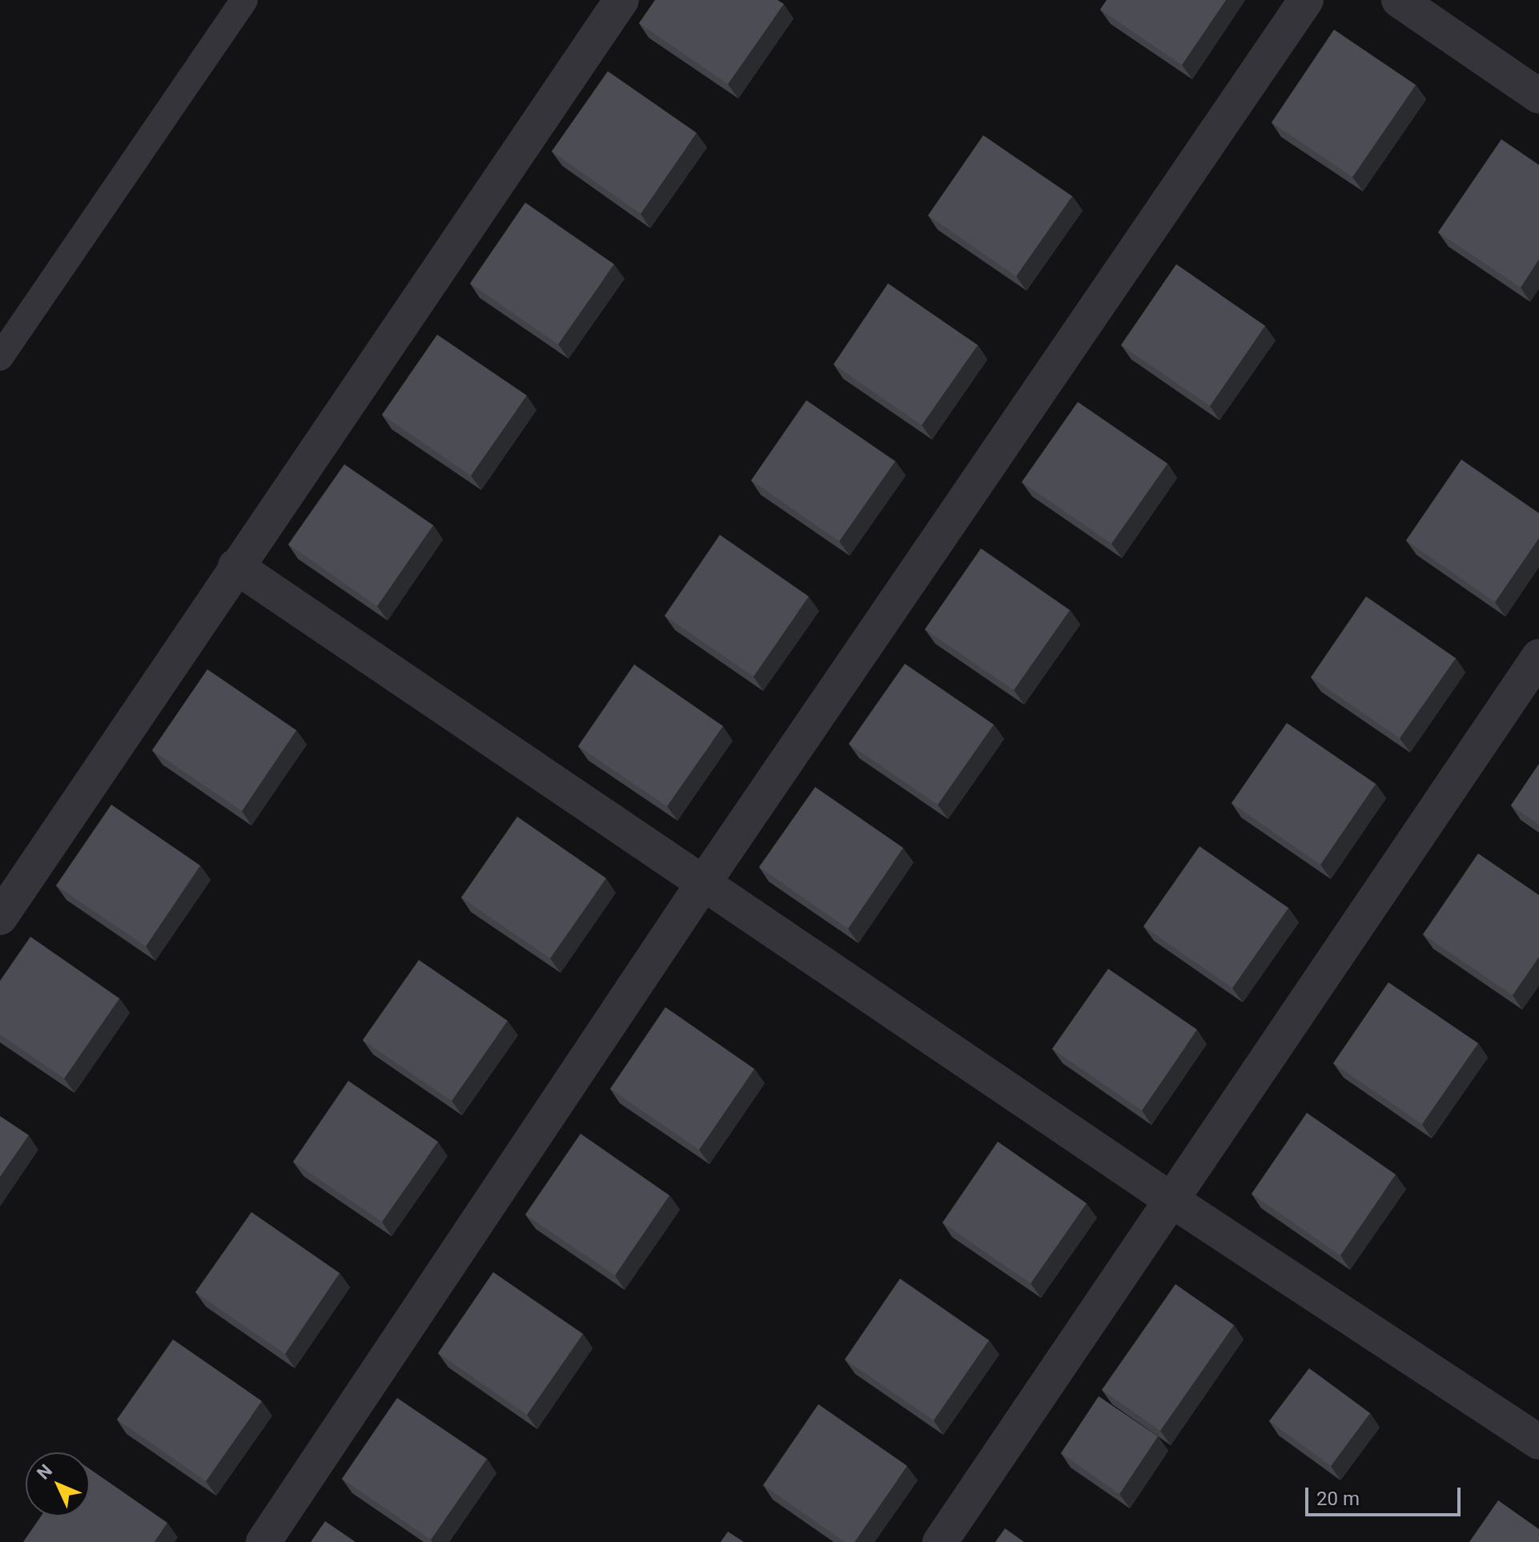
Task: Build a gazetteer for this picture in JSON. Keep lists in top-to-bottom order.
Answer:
{
  "scale_bar": "20 m",
  "north": "top left"
}
